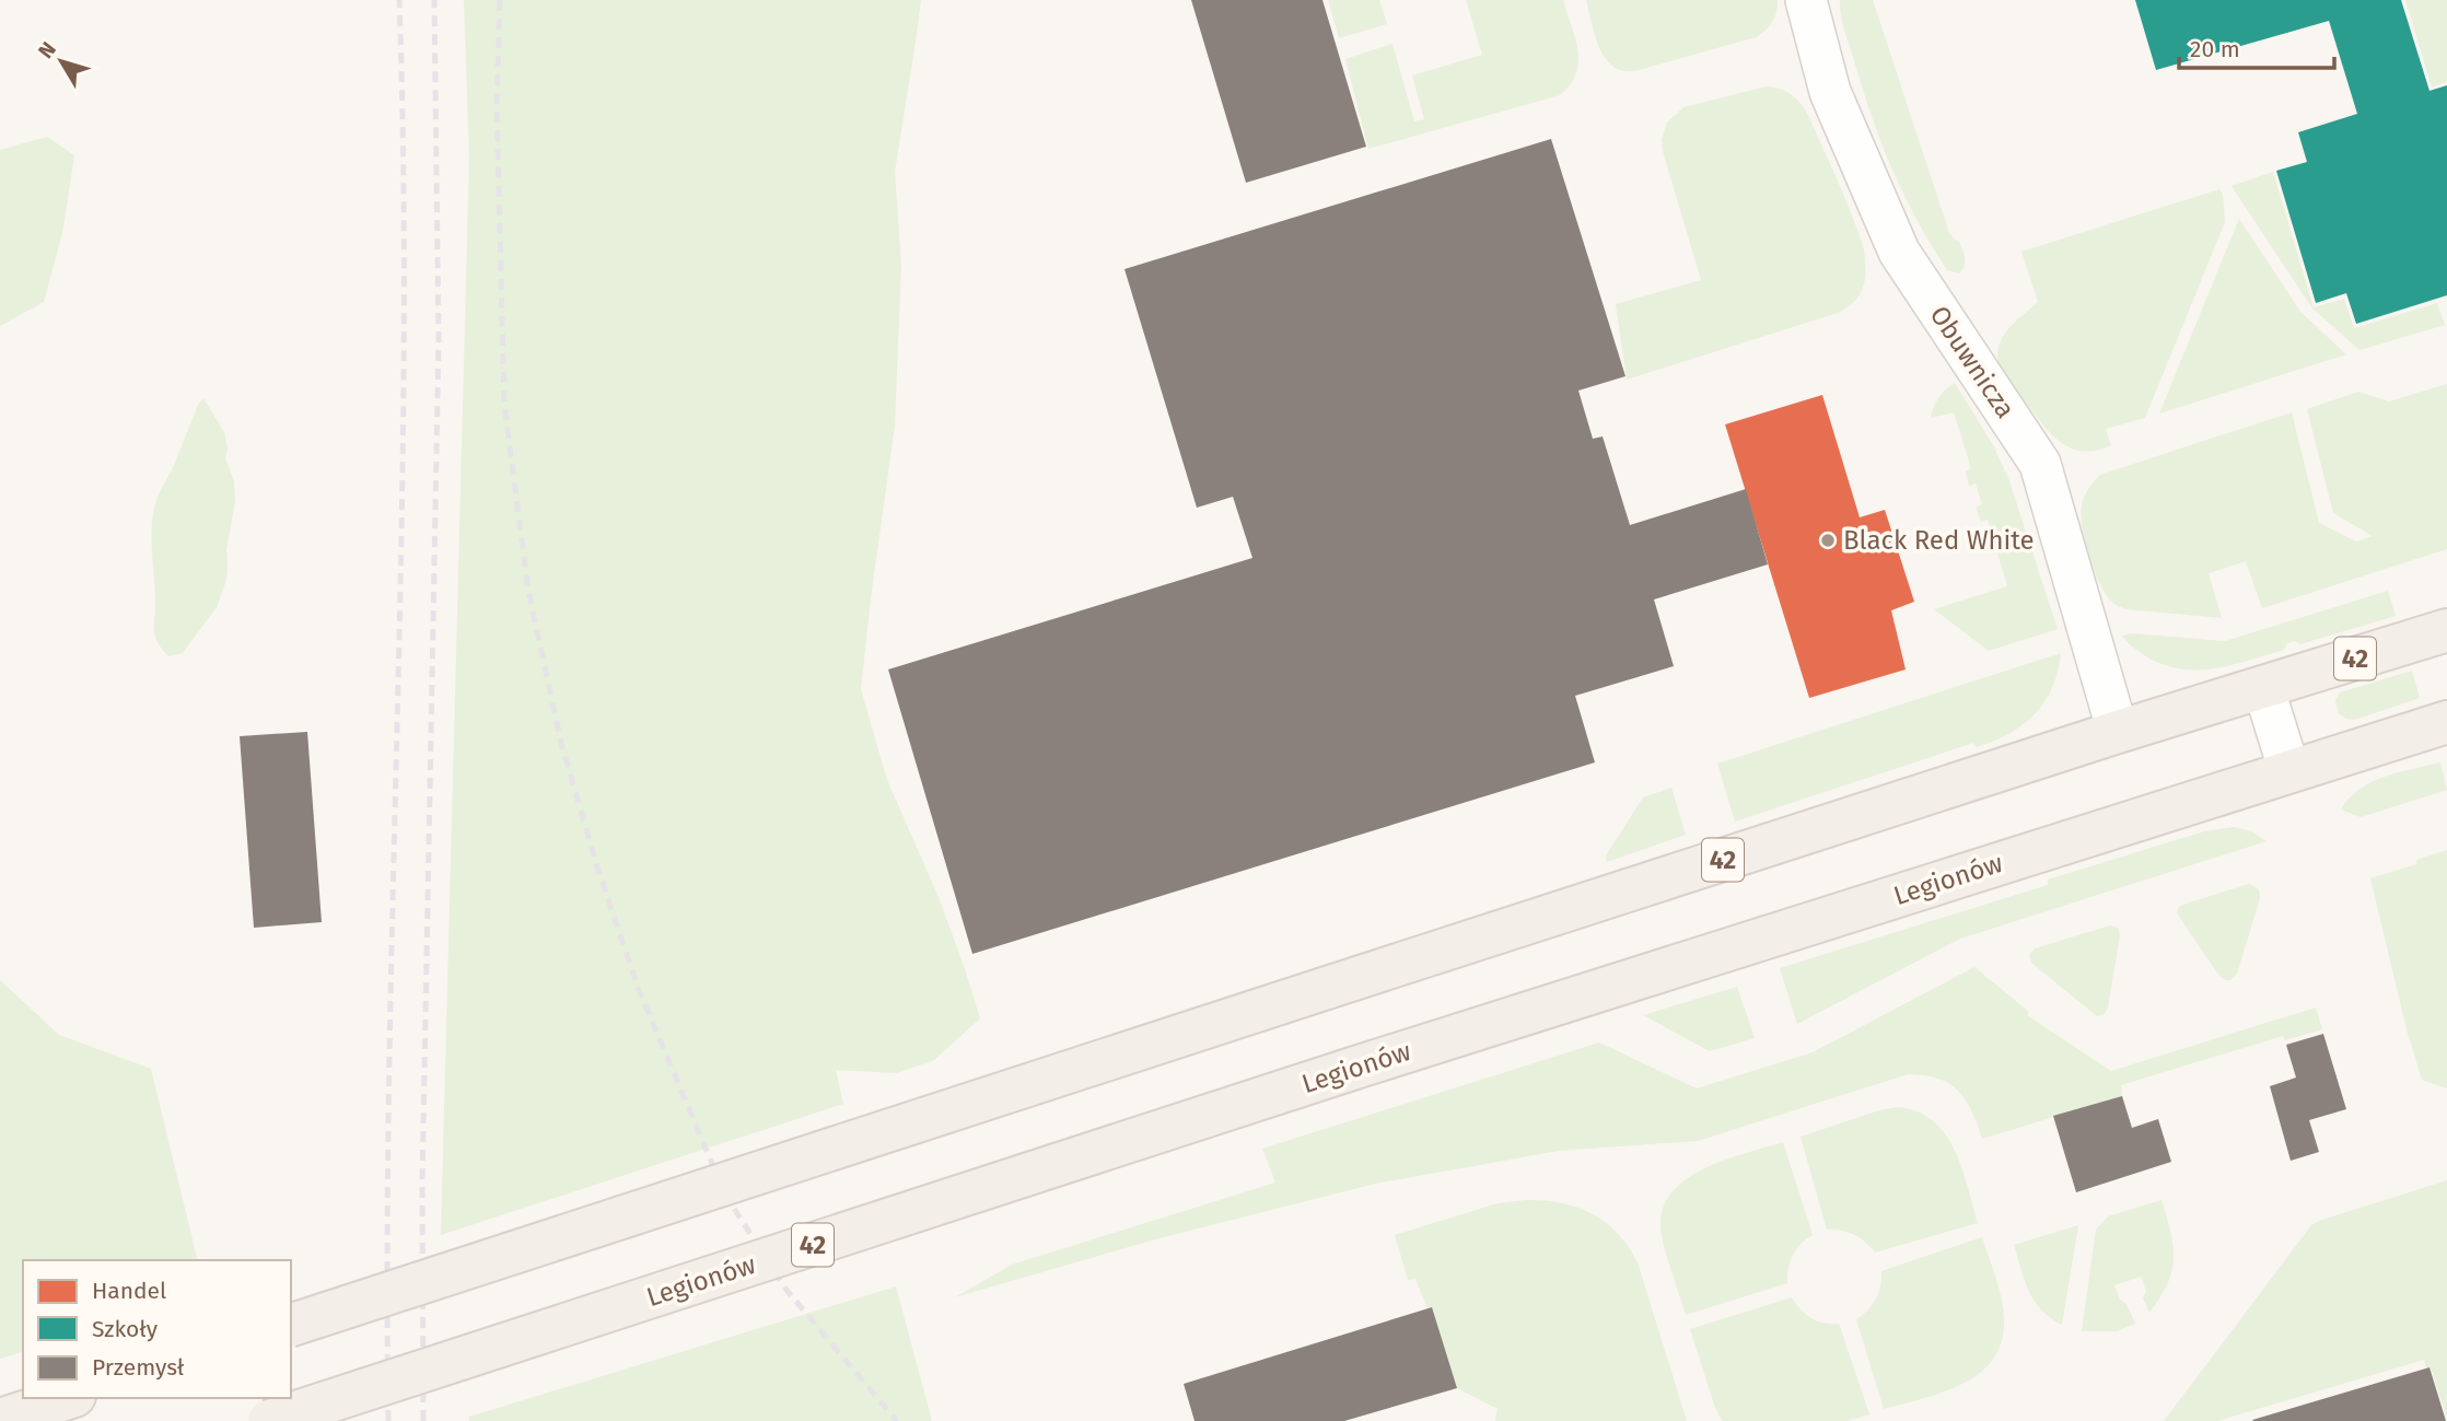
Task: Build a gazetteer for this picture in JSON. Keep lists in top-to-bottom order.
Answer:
{
  "streets": {
    "main road": ["42", "Legionów"],
    "street": ["Obuwnicza"]
  },
  "crossings": [
    ["Obuwnicza", "42"]
  ],
  "places": ["Black Red White"],
  "legend": ["Handel", "Szkoły", "Przemysł"],
  "scale_bar": "20 m",
  "north": "top left"
}
